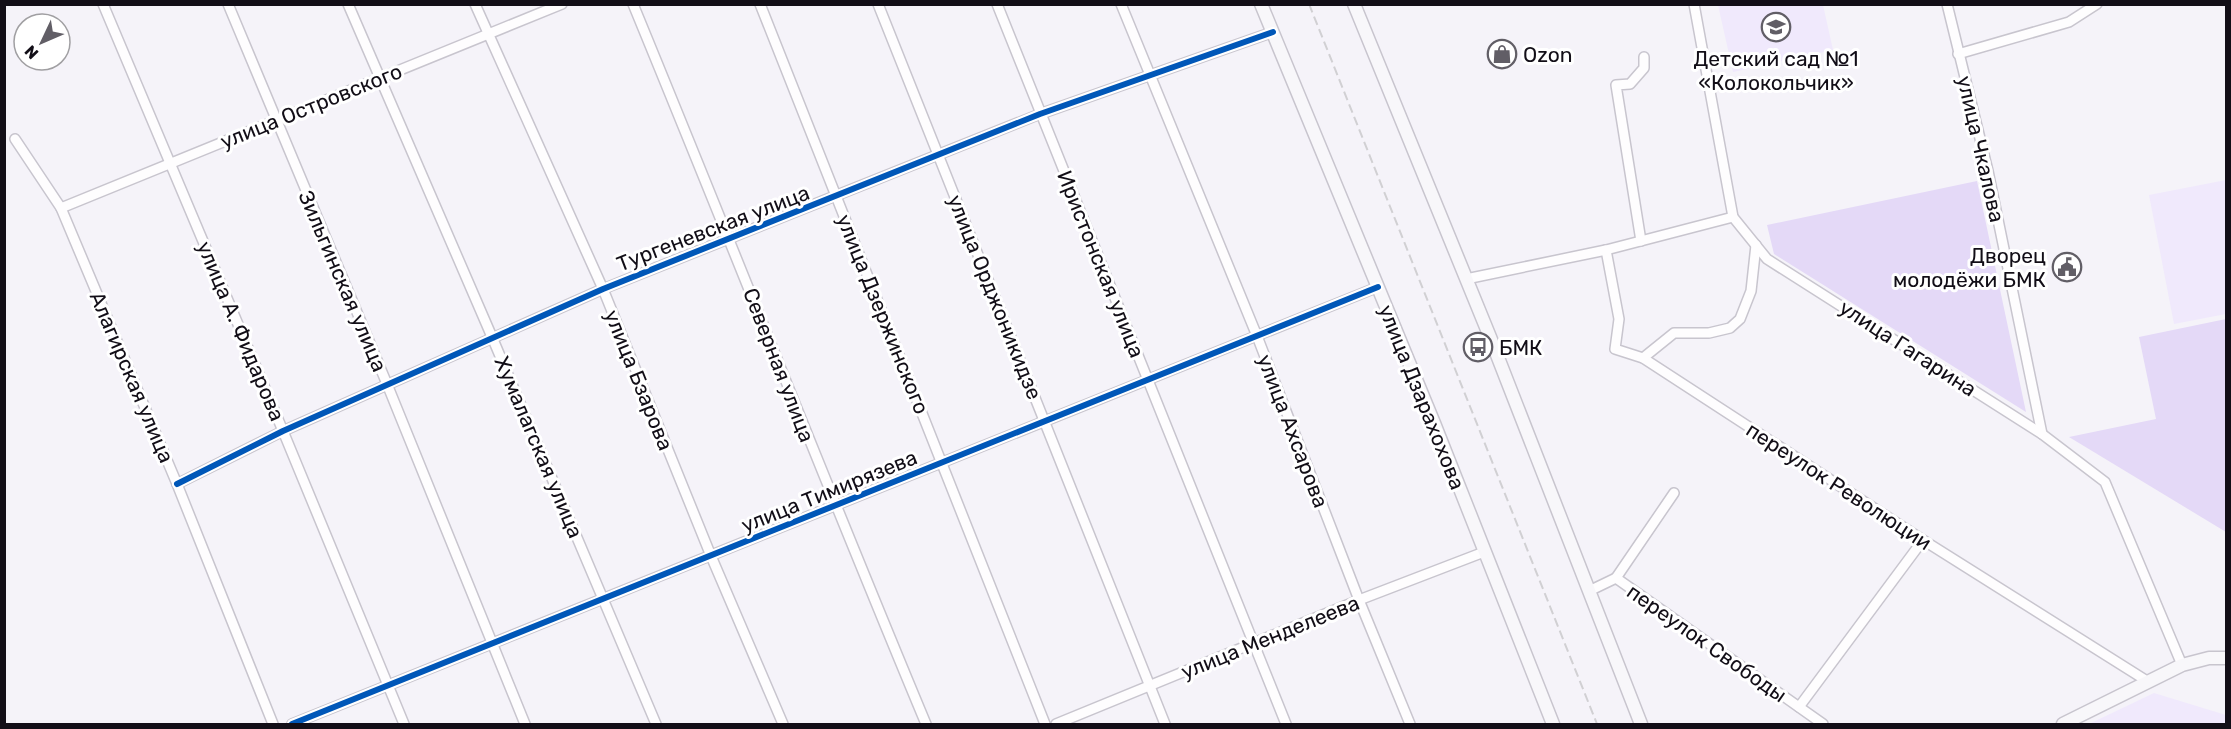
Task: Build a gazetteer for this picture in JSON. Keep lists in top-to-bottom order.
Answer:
{
  "streets": {
    "street": [
      "улица Островского",
      "улица Чкалова",
      "Тургеневская улица",
      "Иристонская улица",
      "Зильгинская улица",
      "улица Орджоникидзе",
      "улица Дзержинского",
      "улица А. Фидарова",
      "улица Гагарина",
      "Северная улица",
      "Алагирская улица",
      "улица Бзарова",
      "улица Дзарахохова",
      "улица Ахсарова",
      "Хумалагская улица",
      "переулок Революции",
      "улица Тимирязева",
      "улица Менделеева",
      "переулок Свободы"
    ]
  },
  "crossings": [
    ["улица Островского", "Зильгинская улица"],
    ["улица Островского", "улица А. Фидарова"],
    ["улица Островского", "Алагирская улица"],
    ["улица Островского", "улица Бзарова"],
    ["улица Островского", "Хумалагская улица"],
    ["улица Чкалова", "улица Гагарина"],
    ["Тургеневская улица", "Иристонская улица"],
    ["Тургеневская улица", "Зильгинская улица"],
    ["Тургеневская улица", "улица Орджоникидзе"],
    ["Тургеневская улица", "улица Дзержинского"],
    ["Тургеневская улица", "улица А. Фидарова"],
    ["Тургеневская улица", "Северная улица"],
    ["Тургеневская улица", "Алагирская улица"],
    ["Тургеневская улица", "улица Бзарова"],
    ["Тургеневская улица", "улица Дзарахохова"],
    ["Тургеневская улица", "улица Ахсарова"],
    ["Тургеневская улица", "Хумалагская улица"],
    ["Иристонская улица", "улица Тимирязева"],
    ["Иристонская улица", "улица Менделеева"],
    ["Зильгинская улица", "улица Тимирязева"],
    ["улица Орджоникидзе", "улица Тимирязева"],
    ["улица Орджоникидзе", "улица Менделеева"],
    ["улица Дзержинского", "улица Тимирязева"],
    ["улица А. Фидарова", "улица Тимирязева"],
    ["Северная улица", "улица Тимирязева"],
    ["улица Бзарова", "улица Тимирязева"],
    ["улица Дзарахохова", "улица Тимирязева"],
    ["улица Дзарахохова", "улица Менделеева"],
    ["улица Ахсарова", "улица Тимирязева"],
    ["улица Ахсарова", "улица Менделеева"],
    ["Хумалагская улица", "улица Тимирязева"],
    ["переулок Революции", "переулок Свободы"]
  ],
  "places": {
    "school or university": ["Детский сад №1 «Колокольчик»"],
    "shop": ["Ozon"],
    "public building": ["Дворец молодёжи БМК"],
    "bus stop": ["БМК"]
  },
  "north": "bottom left"
}
